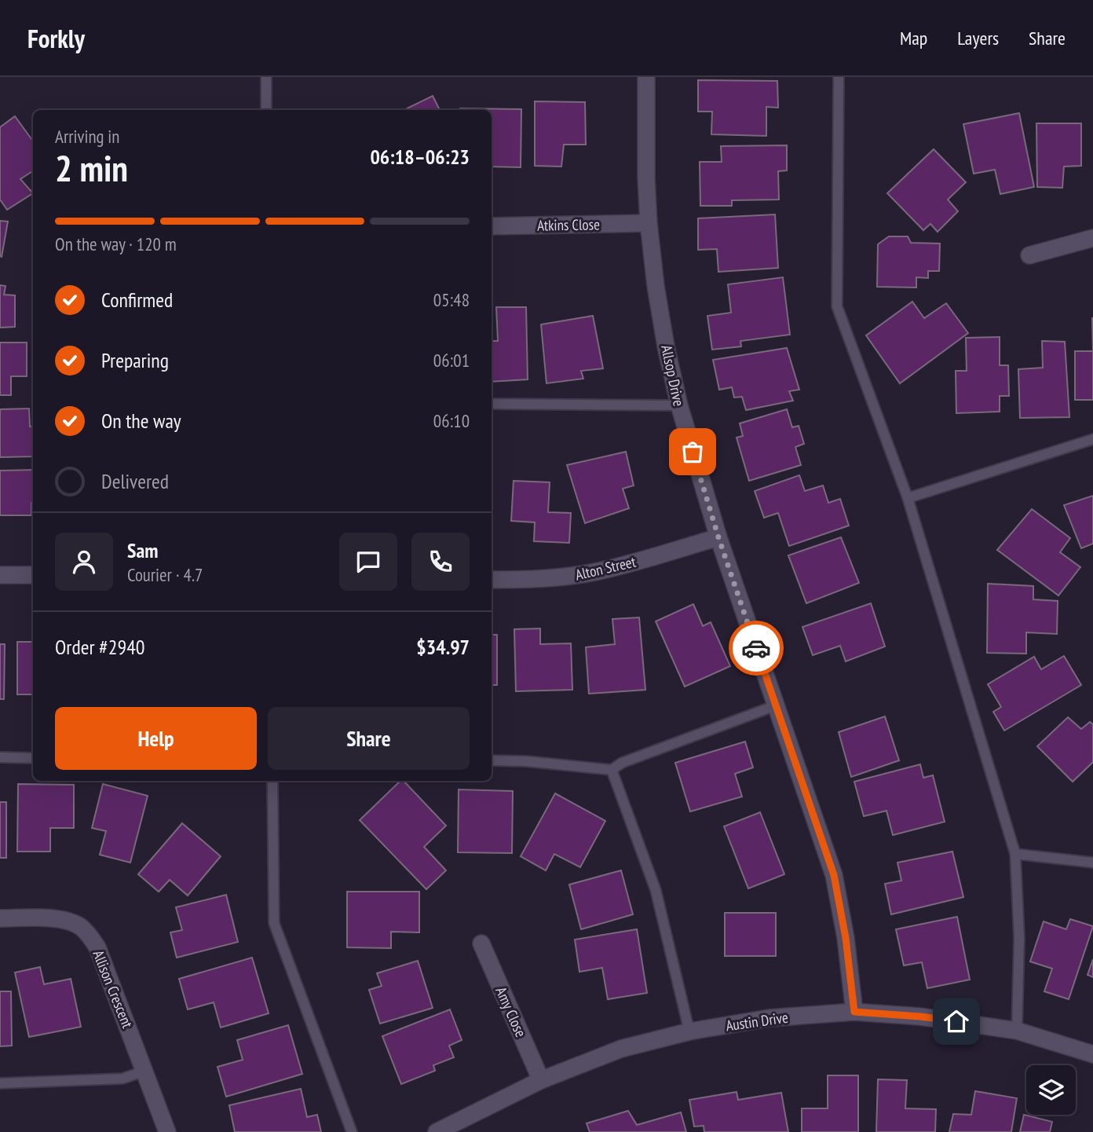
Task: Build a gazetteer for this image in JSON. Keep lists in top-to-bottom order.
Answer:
{
  "streets": {
    "street": [
      "Atkins Close",
      "Allsop Drive",
      "Alton Street",
      "Allison Crescent",
      "Amy Close",
      "Austin Drive"
    ]
  },
  "crossings": [
    ["Atkins Close", "Allsop Drive"],
    ["Allsop Drive", "Alton Street"],
    ["Allsop Drive", "Austin Drive"],
    ["Amy Close", "Austin Drive"]
  ],
  "page": {
    "header": "Forkly",
    "nav": ["Map", "Layers", "Share"],
    "heading": ["2 min", "Arriving in", "06:18–06:23"],
    "panel": [
      "Sam",
      "Courier · 4.7",
      "Order #2940",
      "$34.97"
    ],
    "bar": "On the way · 120 m",
    "list": [
      ["Confirmed", "05:48"],
      ["Preparing", "06:01"],
      ["On the way", "06:10"],
      "Delivered"
    ],
    "buttons": ["Help", "Share"]
  }
}
